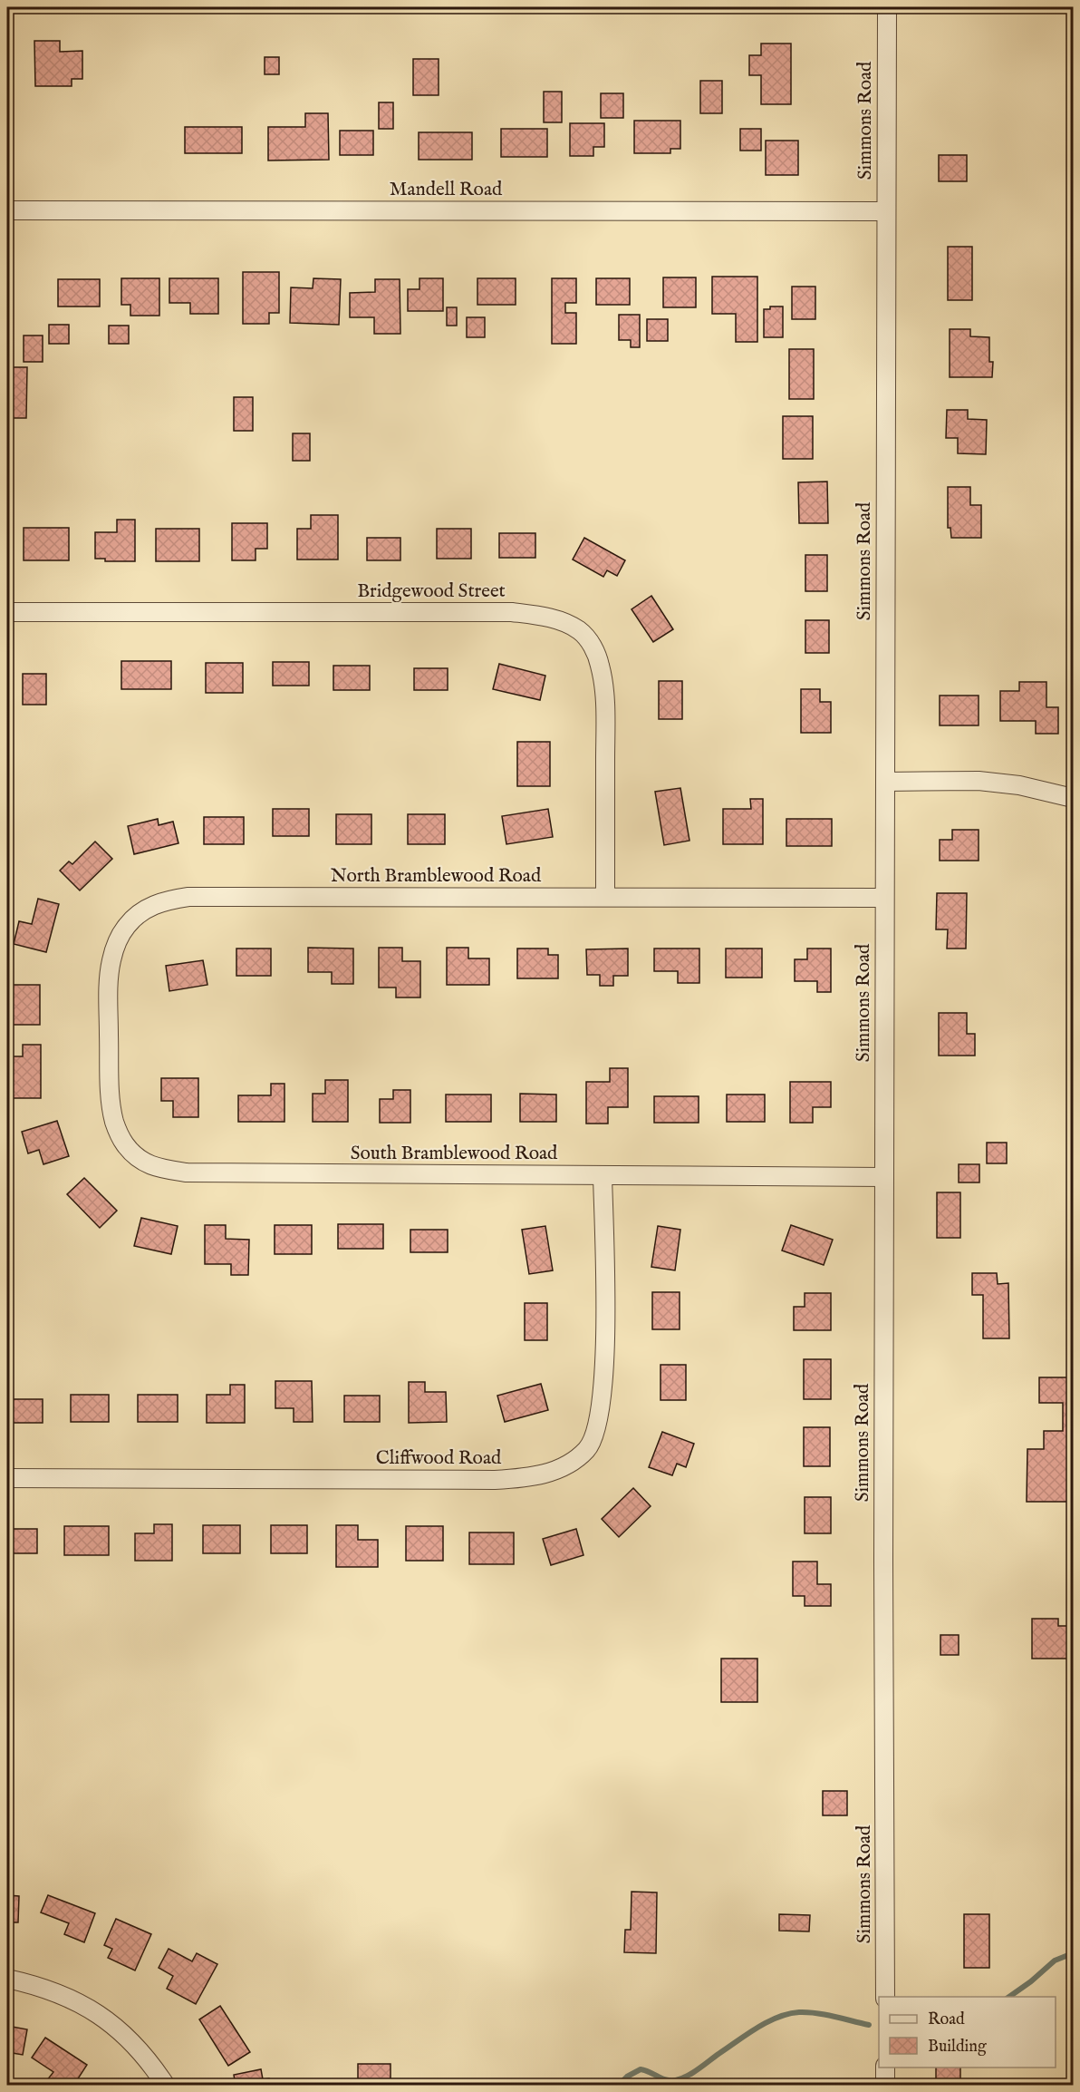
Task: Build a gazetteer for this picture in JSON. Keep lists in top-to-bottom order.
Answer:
{
  "streets": {
    "street": [
      "Simmons Road",
      "Mandell Road",
      "Bridgewood Street",
      "North Bramblewood Road",
      "South Bramblewood Road",
      "Cliffwood Road"
    ]
  },
  "crossings": [
    ["Simmons Road", "Mandell Road"],
    ["Simmons Road", "North Bramblewood Road"],
    ["Simmons Road", "South Bramblewood Road"],
    ["Bridgewood Street", "North Bramblewood Road"],
    ["North Bramblewood Road", "South Bramblewood Road"],
    ["South Bramblewood Road", "Cliffwood Road"]
  ],
  "legend": ["Road", "Building"]
}
